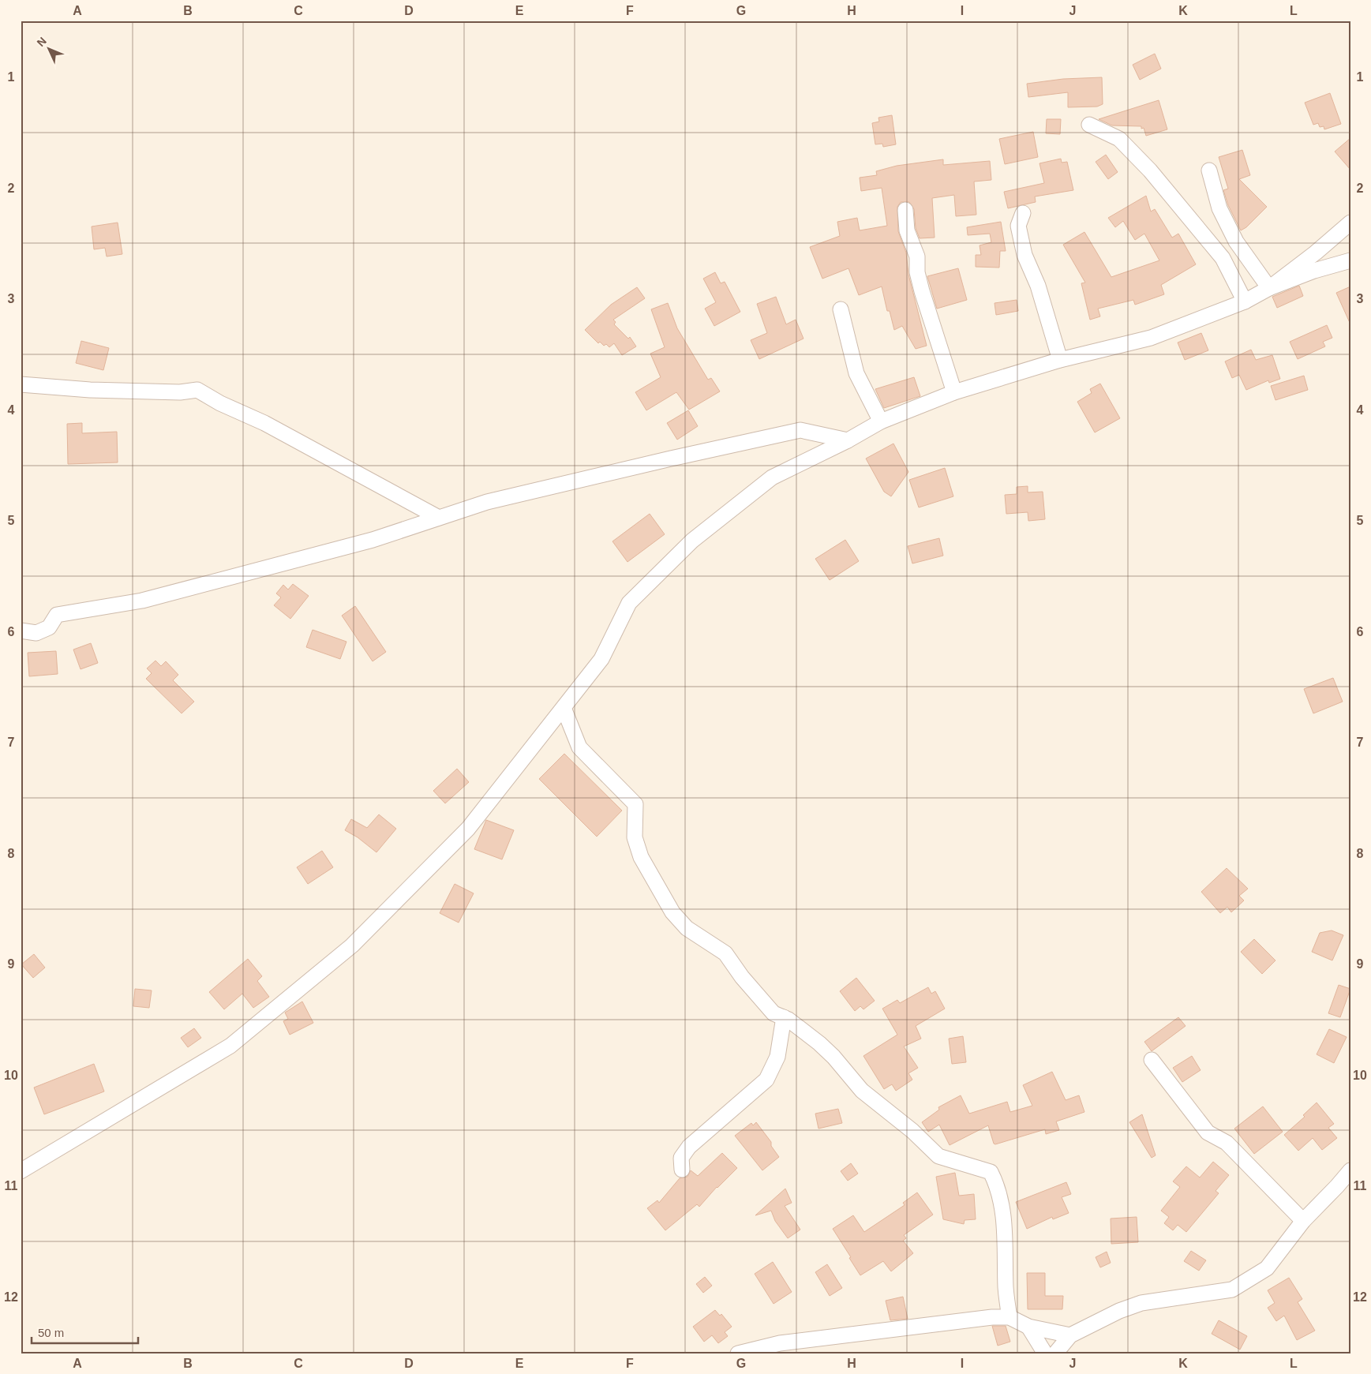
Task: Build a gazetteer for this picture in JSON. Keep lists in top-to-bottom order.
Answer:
{
  "scale_bar": "50 m",
  "north": "top left",
  "grid": {
    "columns": [
      "A",
      "B",
      "C",
      "D",
      "E",
      "F",
      "G",
      "H",
      "I",
      "J",
      "K",
      "L"
    ],
    "rows": [
      "1",
      "2",
      "3",
      "4",
      "5",
      "6",
      "7",
      "8",
      "9",
      "10",
      "11",
      "12"
    ]
  }
}
